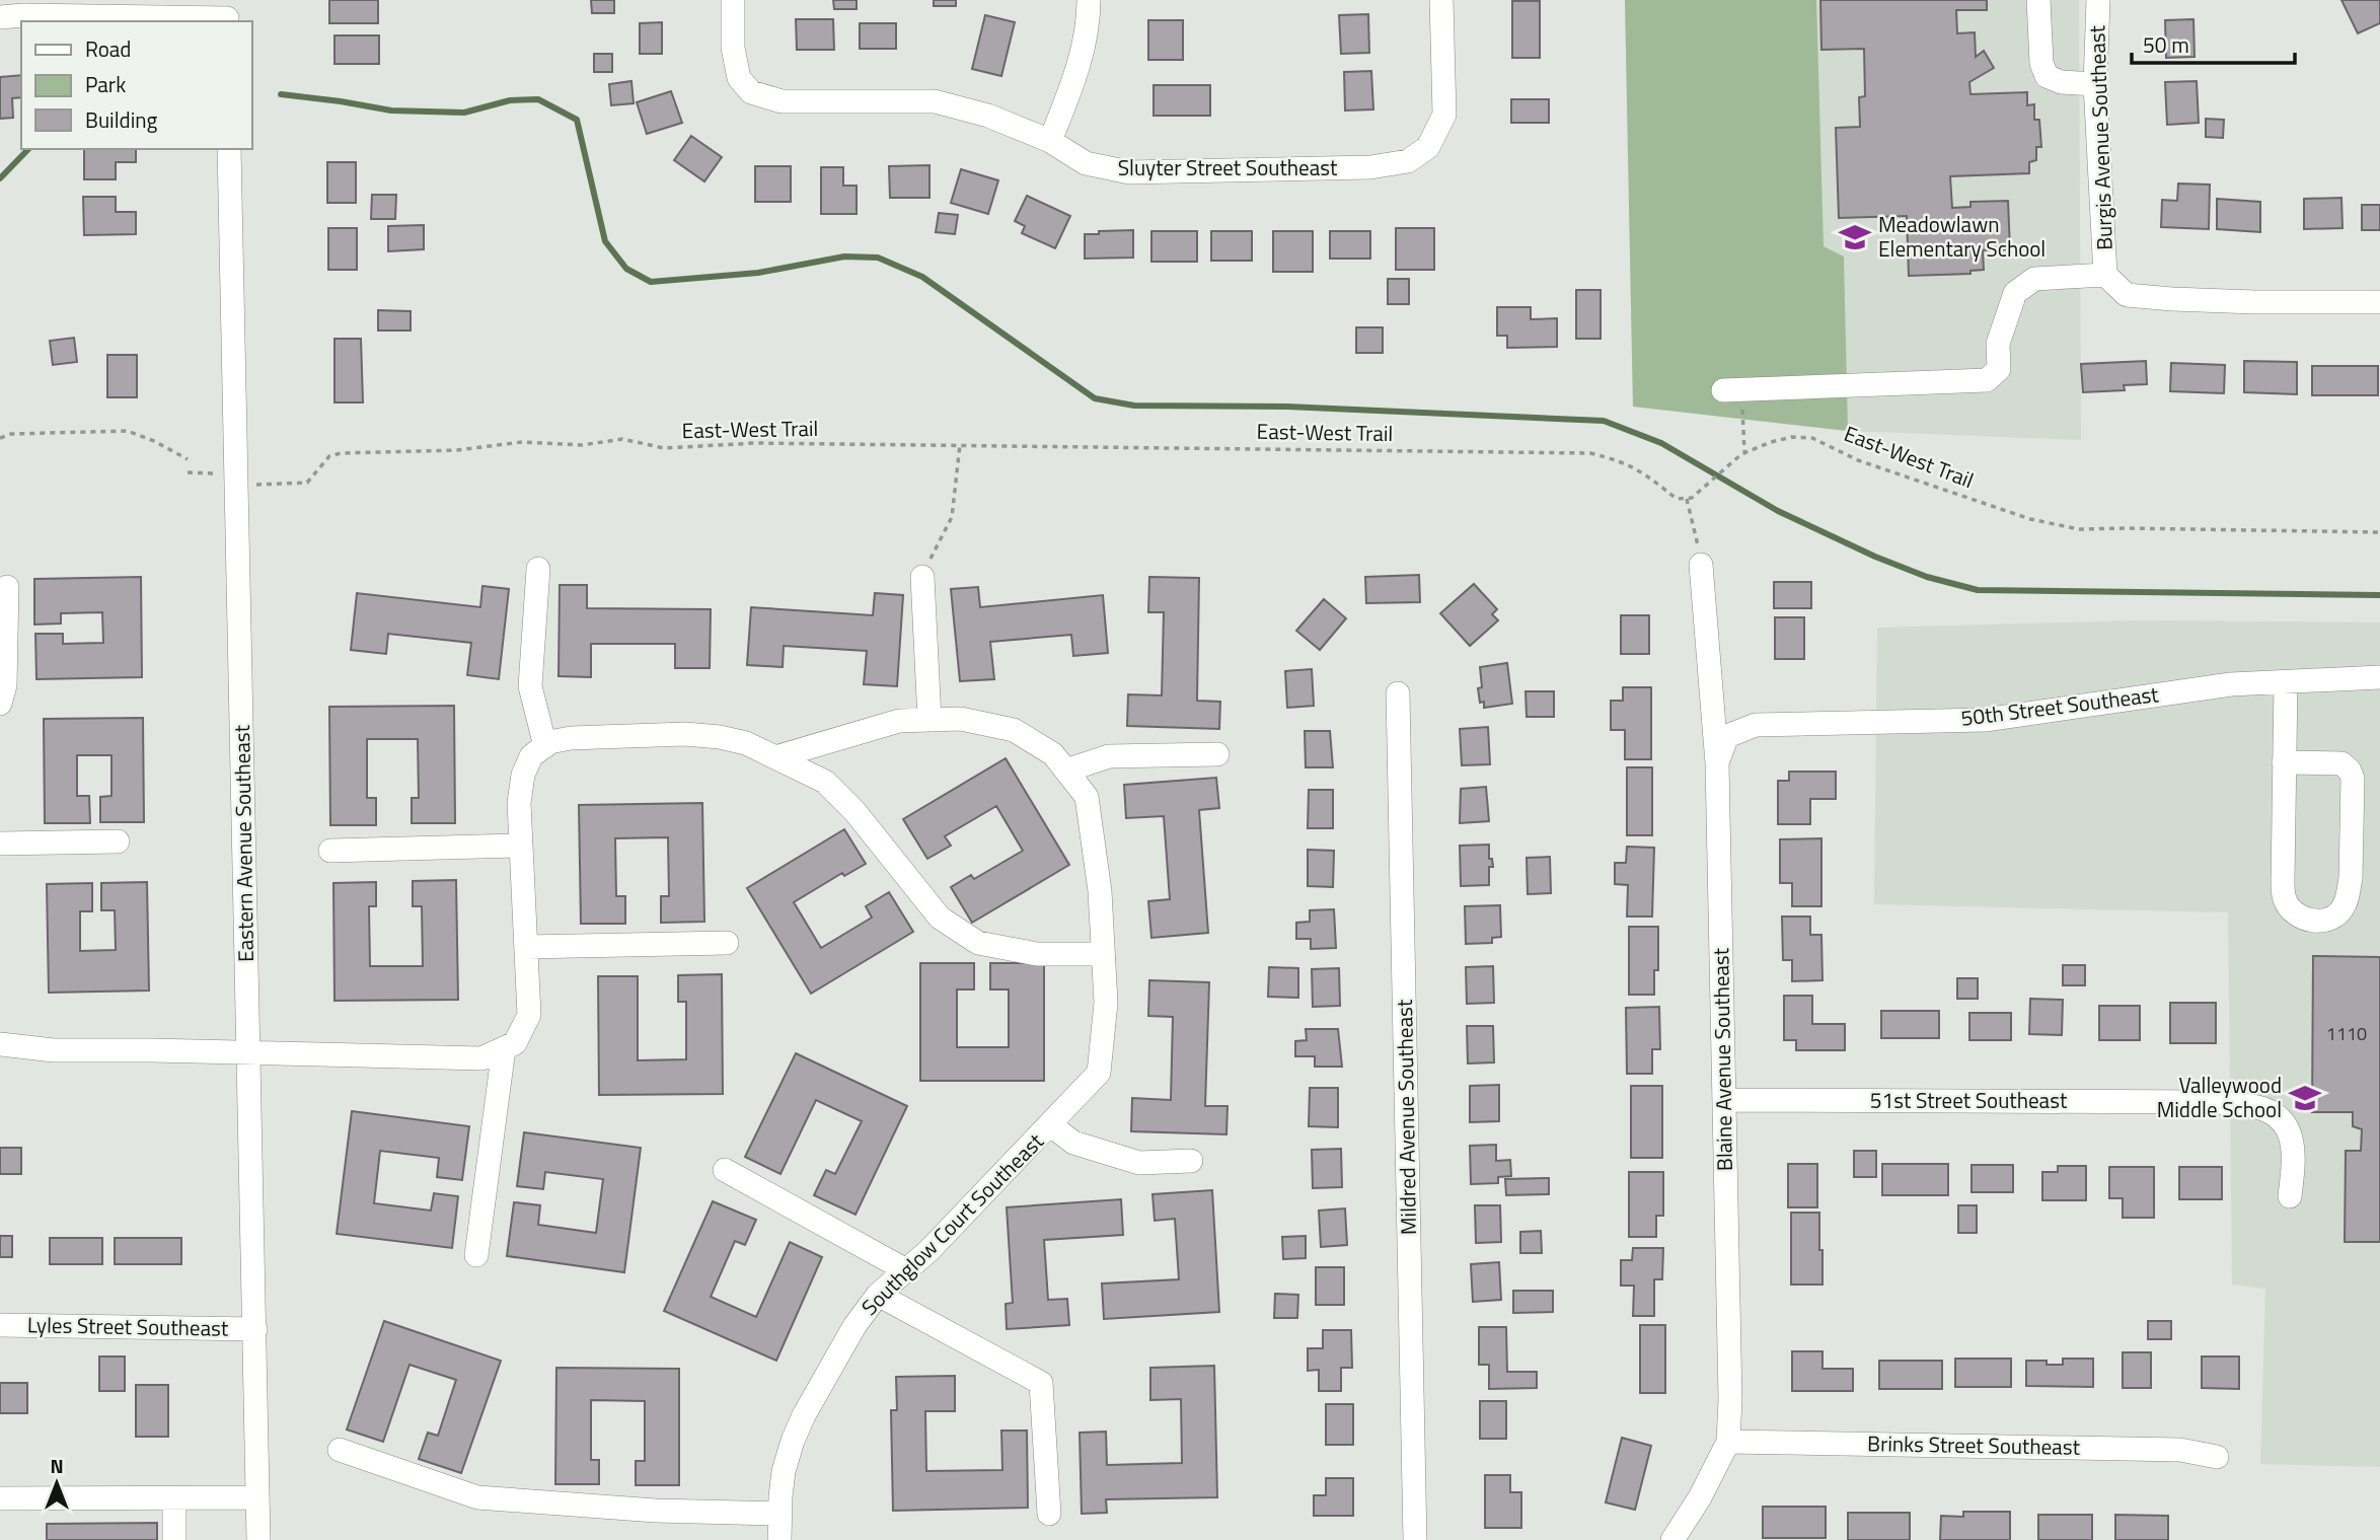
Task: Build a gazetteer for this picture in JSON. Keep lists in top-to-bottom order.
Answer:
{
  "streets": {
    "street": [
      "Burgis Avenue Southeast",
      "Sluyter Street Southeast",
      "50th Street Southeast",
      "Eastern Avenue Southeast",
      "Blaine Avenue Southeast",
      "51st Street Southeast",
      "Mildred Avenue Southeast",
      "Southglow Court Southeast",
      "Lyles Street Southeast",
      "Brinks Street Southeast"
    ],
    "path": ["East-West Trail"]
  },
  "crossings": [
    ["East-West Trail", "Eastern Avenue Southeast"],
    ["50th Street Southeast", "Blaine Avenue Southeast"],
    ["Eastern Avenue Southeast", "Lyles Street Southeast"],
    ["Blaine Avenue Southeast", "51st Street Southeast"],
    ["Blaine Avenue Southeast", "Brinks Street Southeast"]
  ],
  "places": {
    "school or university": ["Meadowlawn Elementary School", "Valleywood Middle School"]
  },
  "house_numbers": ["1110"],
  "legend": ["Road", "Park", "Building"],
  "scale_bar": "50 m",
  "north": "top"
}
